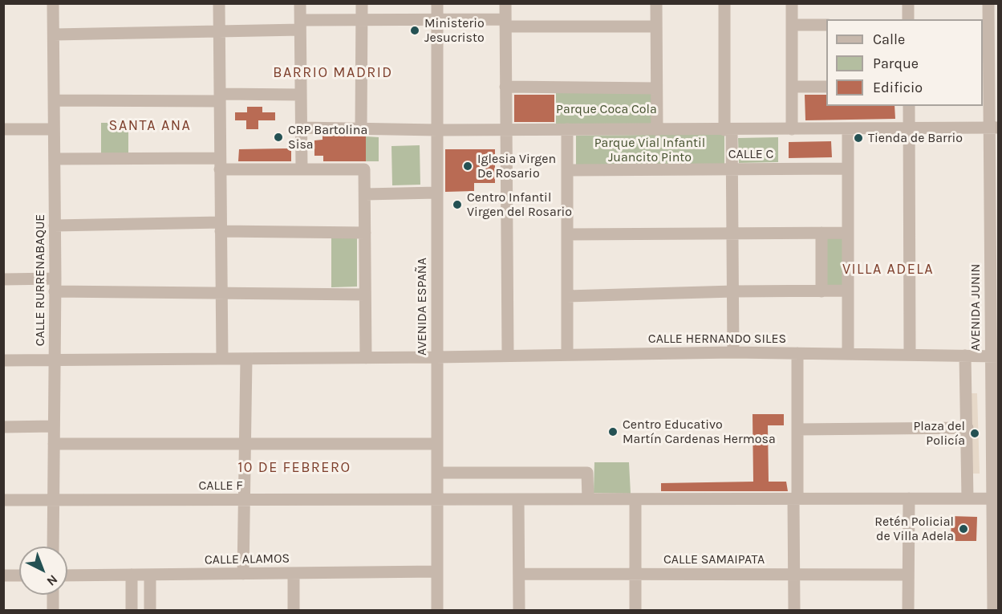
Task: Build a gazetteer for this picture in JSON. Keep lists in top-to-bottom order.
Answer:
{
  "streets": {
    "street": [
      "CALLE C",
      "CALLE RURRENABAQUE",
      "AVENIDA ESPAÑA",
      "AVENIDA JUNIN",
      "CALLE HERNANDO SILES",
      "CALLE F",
      "CALLE ALAMOS",
      "CALLE SAMAIPATA"
    ]
  },
  "crossings": [
    ["CALLE RURRENABAQUE", "CALLE HERNANDO SILES"],
    ["CALLE RURRENABAQUE", "CALLE F"],
    ["AVENIDA ESPAÑA", "CALLE HERNANDO SILES"],
    ["AVENIDA ESPAÑA", "CALLE F"],
    ["AVENIDA ESPAÑA", "CALLE ALAMOS"],
    ["AVENIDA JUNIN", "CALLE HERNANDO SILES"],
    ["AVENIDA JUNIN", "CALLE F"]
  ],
  "districts": [
    "BARRIO MADRID",
    "SANTA ANA",
    "VILLA ADELA",
    "10 DE FEBRERO"
  ],
  "parks": ["Parque Coca Cola", "Parque Vial Infantil Juancito Pinto"],
  "places": [
    "Ministerio Jesucristo",
    "CRP Bartolina Sisa",
    "Tienda de Barrio",
    "Iglesia Virgen De Rosario",
    "Centro Infantil Virgen del Rosario",
    "Centro Educativo Martín Cardenas Hermosa",
    "Plaza del Policía",
    "Retén Policial de Villa Adela"
  ],
  "legend": ["Calle", "Parque", "Edificio"],
  "north": "bottom right"
}
